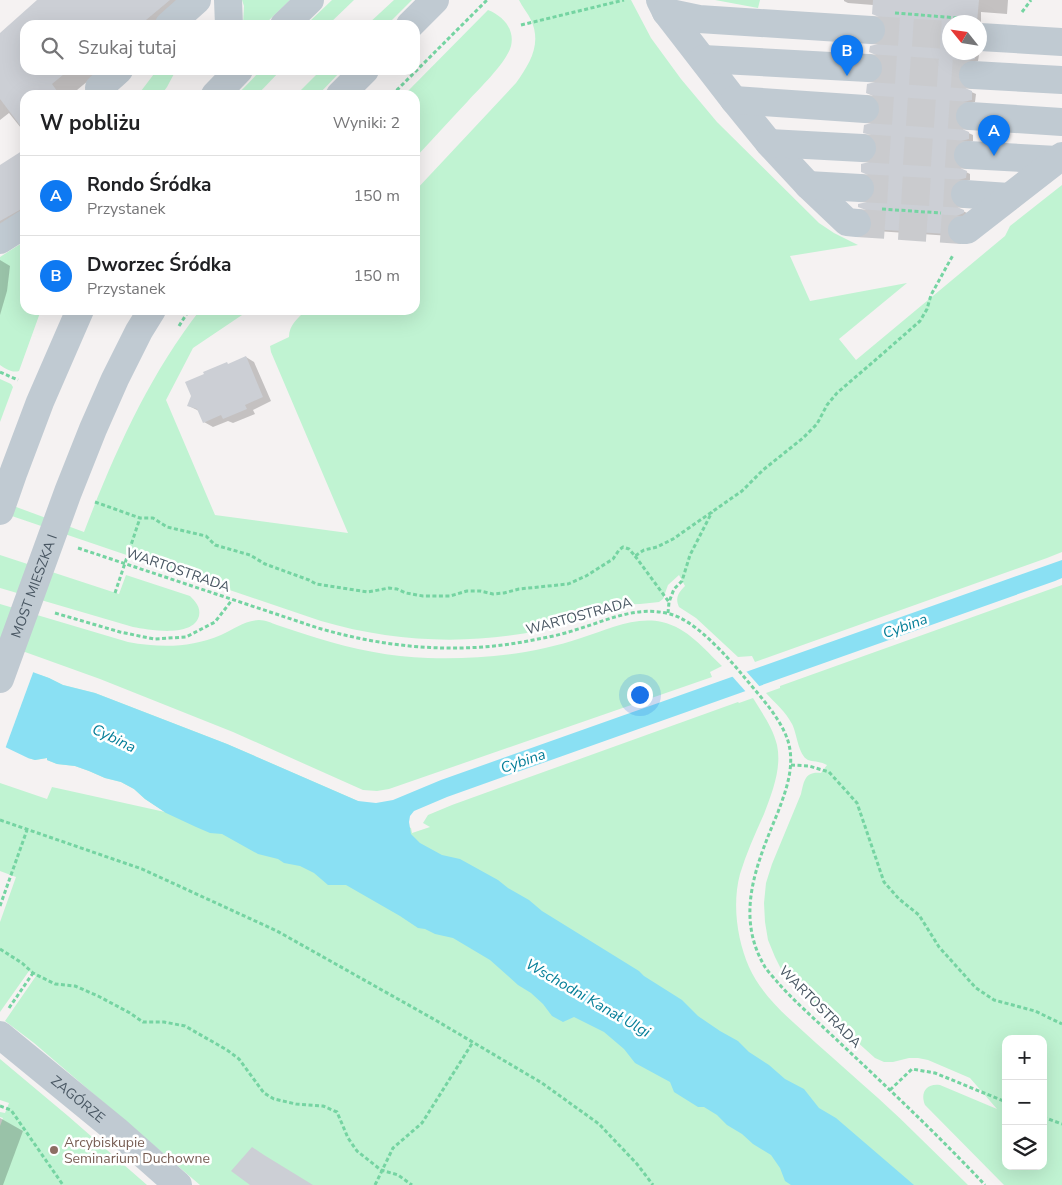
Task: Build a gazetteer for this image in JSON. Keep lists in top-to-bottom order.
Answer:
{
  "streets": {
    "street": ["MOST MIESZKA I", "ZAGÓRZE"],
    "path": ["WARTOSTRADA"]
  },
  "water": ["Cybina", "Wschodni Kanał Ulgi"],
  "places": ["Arcybiskupie Seminarium Duchowne"],
  "north": "top left",
  "page": {
    "search": "Szukaj tutaj",
    "pins": ["B", "A"],
    "heading": ["W pobliżu", "Wyniki: 2"],
    "list": [
      {
        "mark": "A",
        "name": "Rondo Śródka",
        "note": "Przystanek",
        "value": "150 m"
      },
      {
        "mark": "B",
        "name": "Dworzec Śródka",
        "note": "Przystanek",
        "value": "150 m"
      }
    ],
    "map_buttons": ["+", "−"]
  }
}
